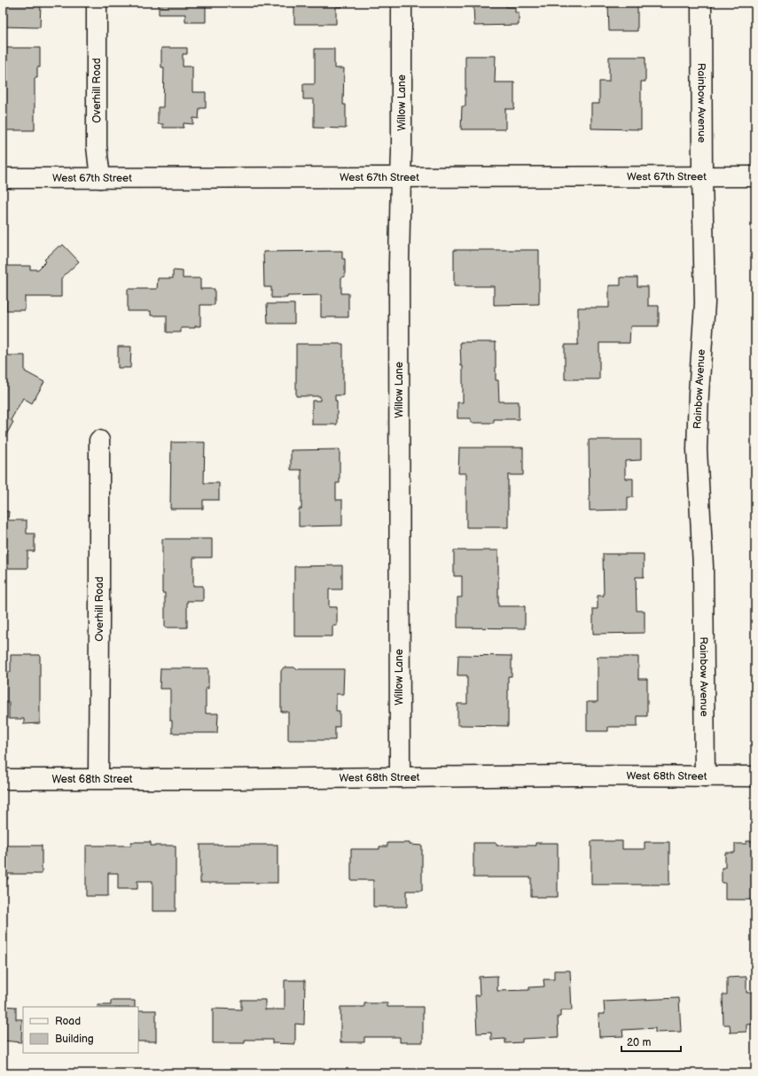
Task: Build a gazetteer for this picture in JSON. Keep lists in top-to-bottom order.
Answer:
{
  "streets": {
    "street": [
      "Overhill Road",
      "Willow Lane",
      "Rainbow Avenue",
      "West 67th Street",
      "West 68th Street"
    ]
  },
  "crossings": [
    ["Overhill Road", "West 67th Street"],
    ["Overhill Road", "West 68th Street"],
    ["Willow Lane", "West 67th Street"],
    ["Willow Lane", "West 68th Street"],
    ["Rainbow Avenue", "West 67th Street"],
    ["Rainbow Avenue", "West 68th Street"]
  ],
  "legend": ["Road", "Building"],
  "scale_bar": "20 m"
}
